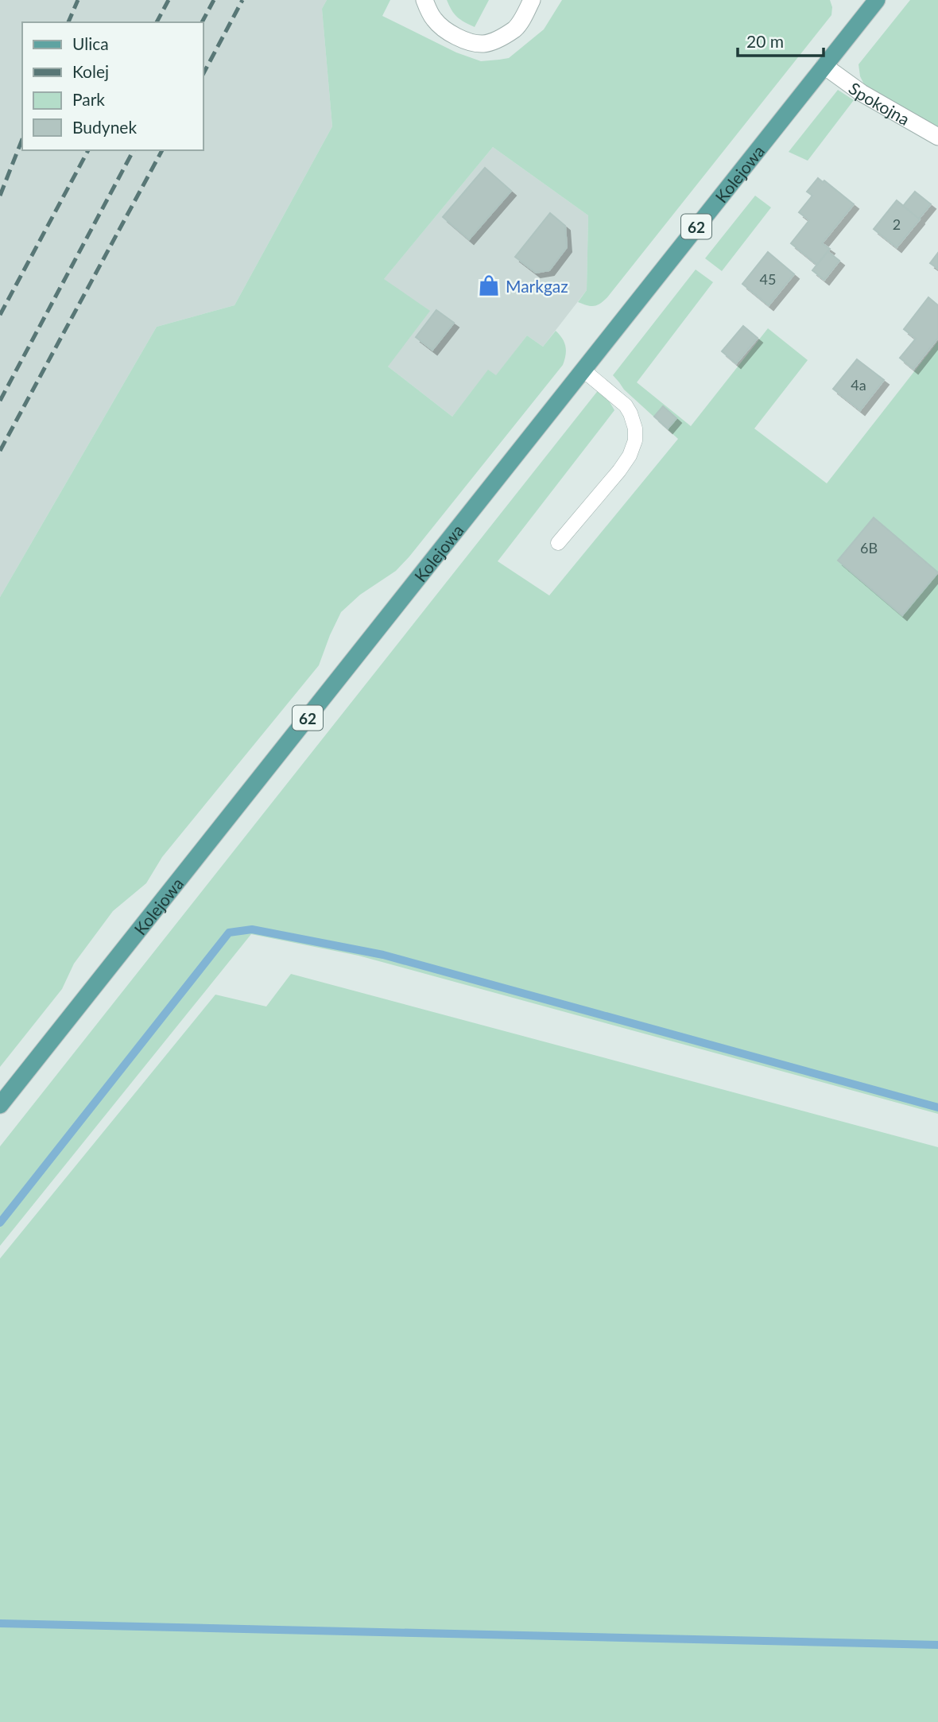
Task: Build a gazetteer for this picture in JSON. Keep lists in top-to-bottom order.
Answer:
{
  "streets": {
    "main road": ["Kolejowa", "62"],
    "street": ["Spokojna"]
  },
  "crossings": [
    ["Spokojna", "Kolejowa"]
  ],
  "places": {
    "shop": ["Markgaz"]
  },
  "house_numbers": [
    "2",
    "45",
    "4a",
    "6B"
  ],
  "legend": [
    "Ulica",
    "Kolej",
    "Park",
    "Budynek"
  ],
  "scale_bar": "20 m"
}
